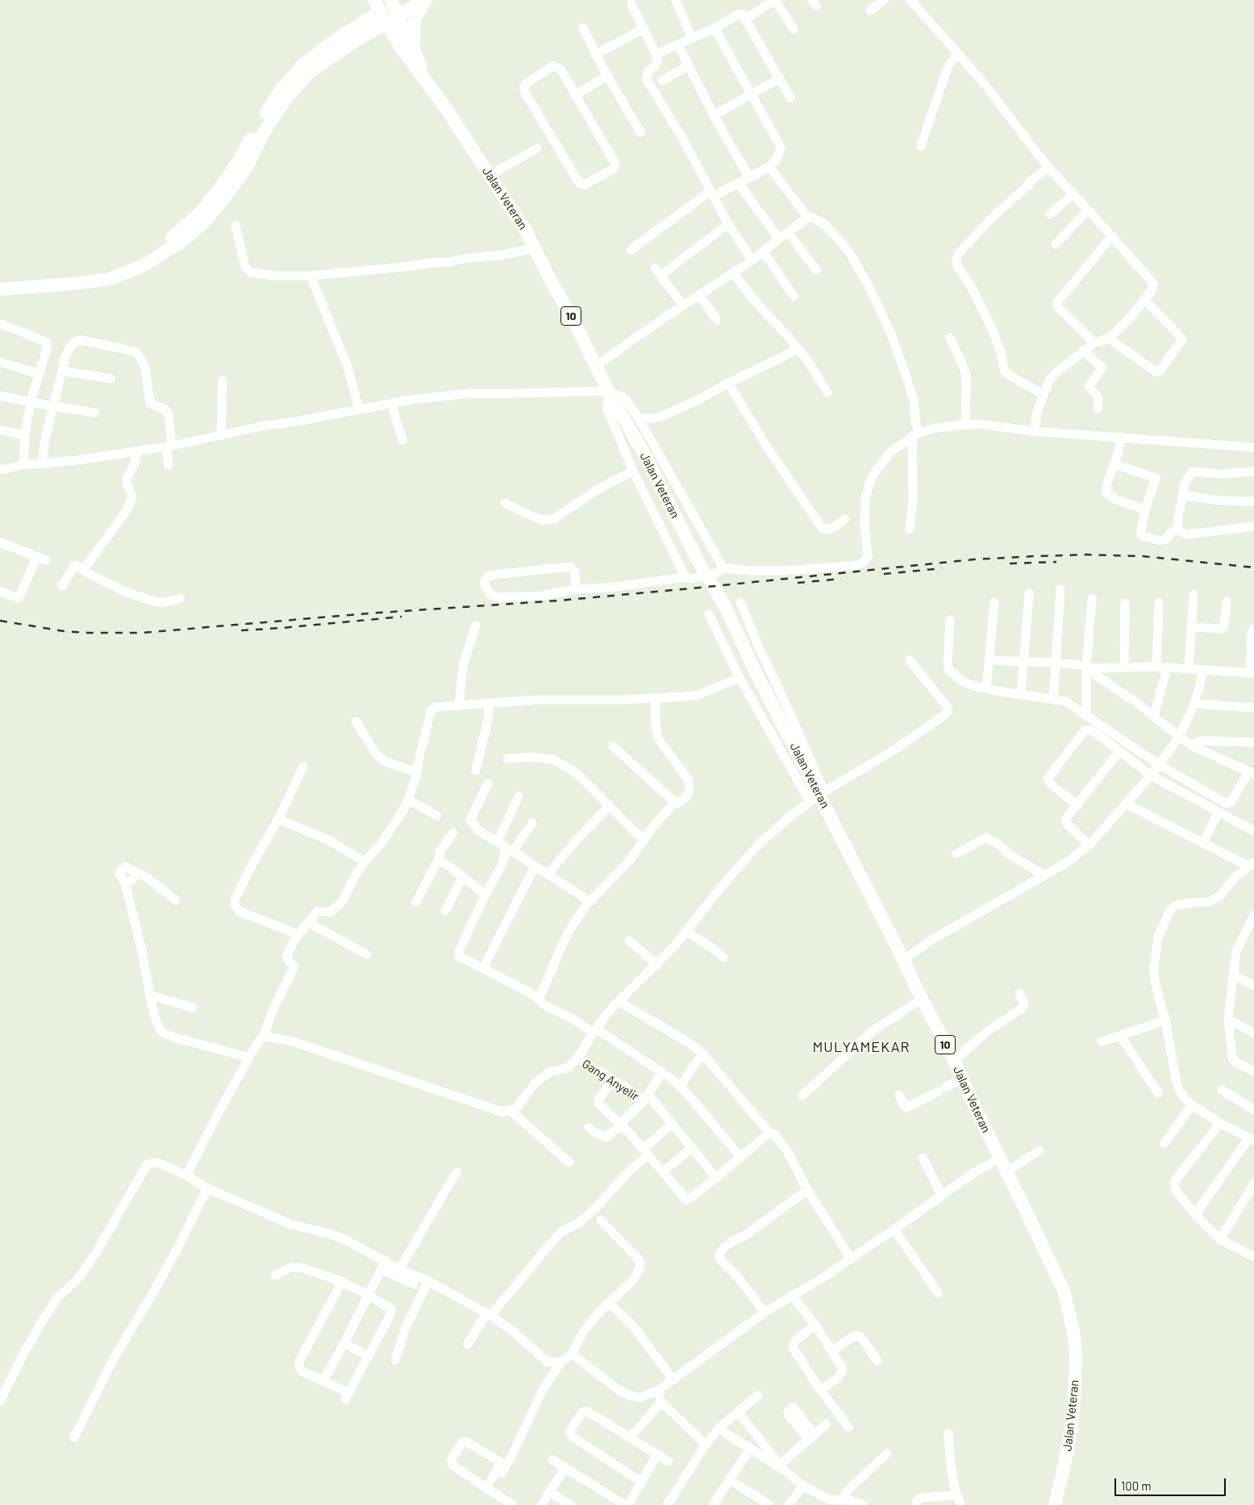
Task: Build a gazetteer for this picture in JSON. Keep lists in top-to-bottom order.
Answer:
{
  "streets": {
    "highway": ["Jalan Veteran", "10"],
    "street": ["Gang Anyelir"]
  },
  "districts": ["MULYAMEKAR"],
  "scale_bar": "100 m"
}
